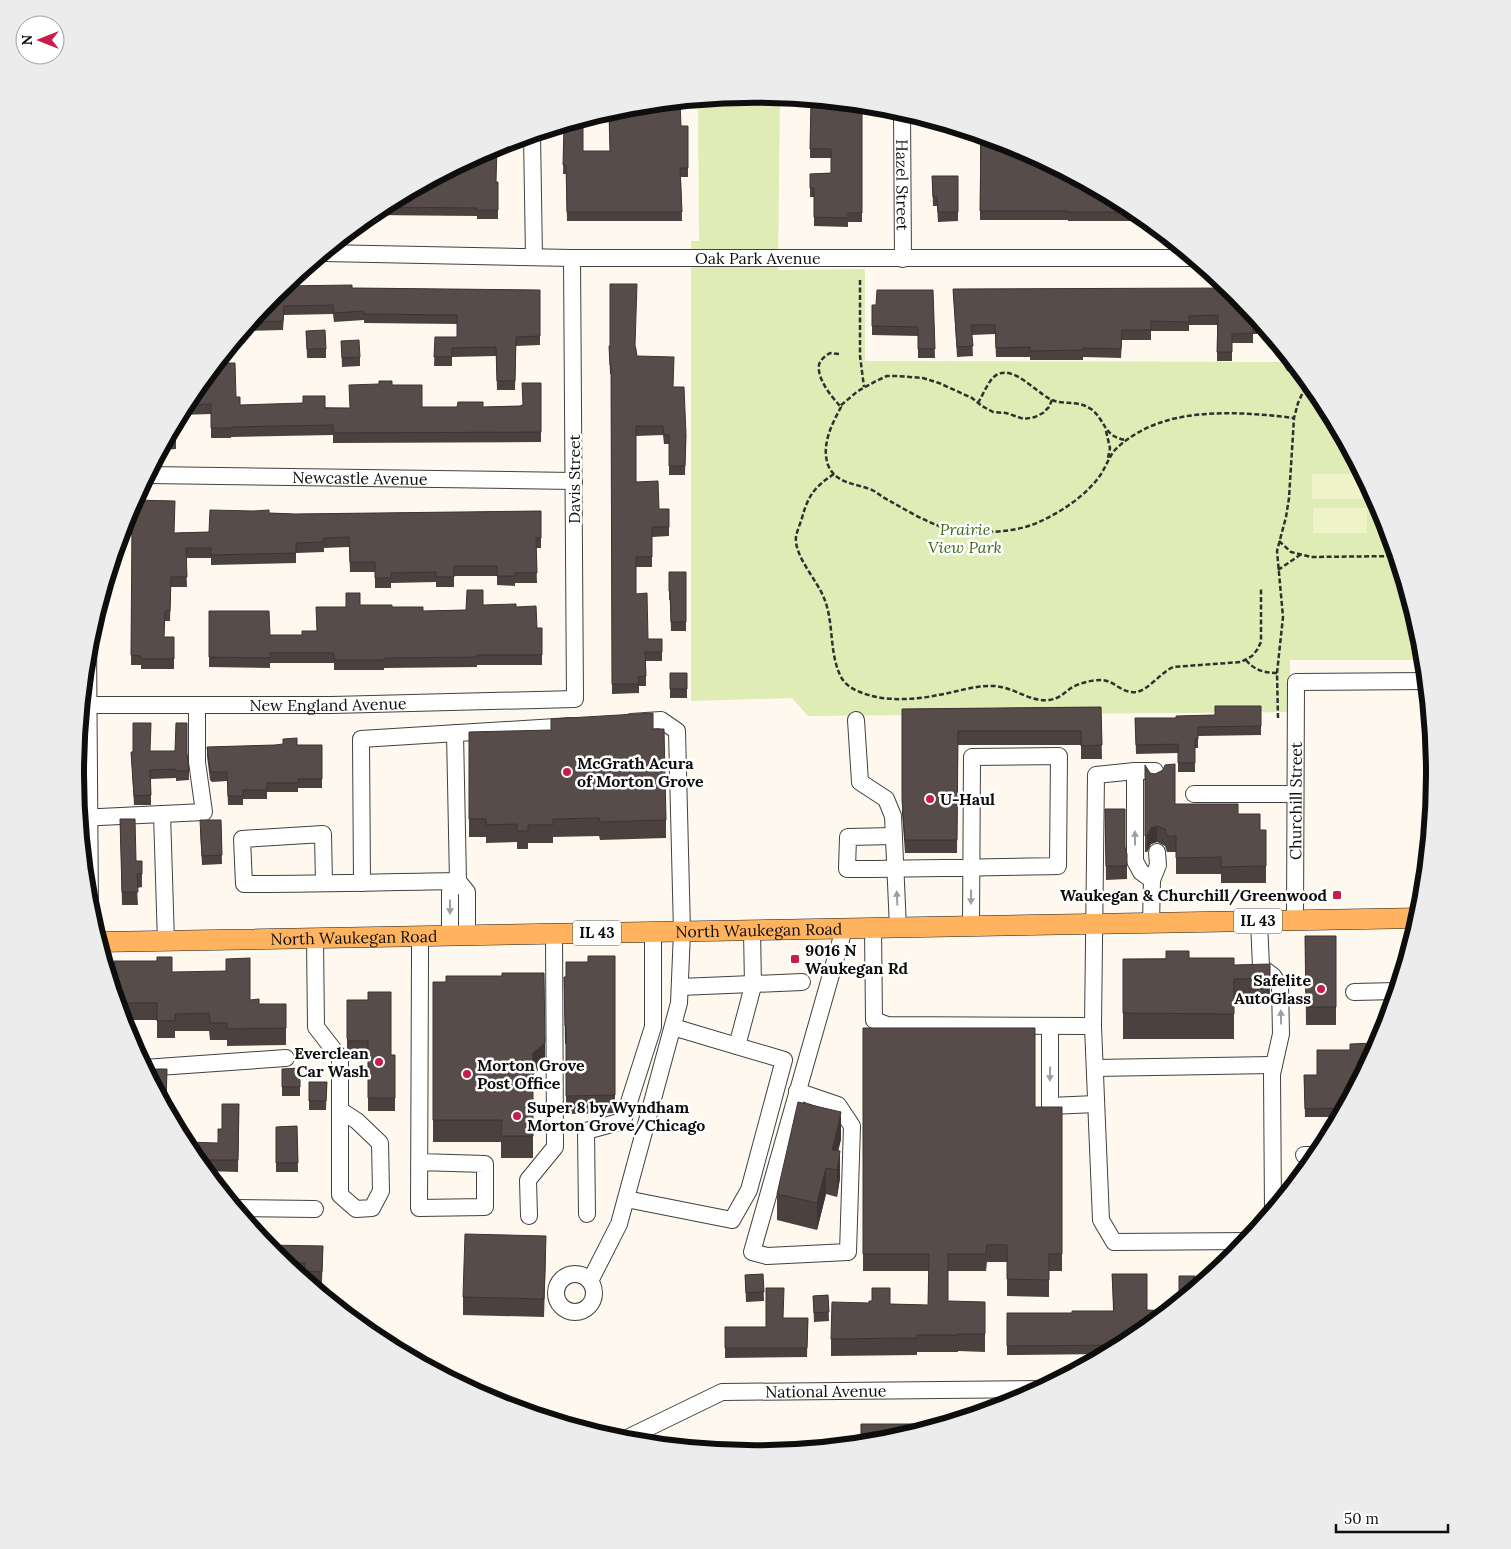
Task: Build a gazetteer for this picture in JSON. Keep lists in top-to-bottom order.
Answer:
{
  "streets": {
    "main road": ["IL 43", "North Waukegan Road"],
    "street": [
      "Hazel Street",
      "Oak Park Avenue",
      "Newcastle Avenue",
      "Davis Street",
      "New England Avenue",
      "Churchill Street",
      "National Avenue"
    ]
  },
  "crossings": [
    ["Hazel Street", "Oak Park Avenue"],
    ["Oak Park Avenue", "Davis Street"],
    ["Newcastle Avenue", "Davis Street"],
    ["Davis Street", "New England Avenue"],
    ["Churchill Street", "North Waukegan Road"]
  ],
  "parks": ["Prairie View Park"],
  "places": {
    "other": [
      "McGrath Acura of Morton Grove",
      "U-Haul",
      "Safelite AutoGlass",
      "Everclean Car Wash",
      "Morton Grove Post Office",
      "Super 8 by Wyndham Morton Grove/Chicago"
    ],
    "transit": ["Waukegan & Churchill/Greenwood", "9016 N Waukegan Rd"]
  },
  "scale_bar": "50 m",
  "north": "left"
}
